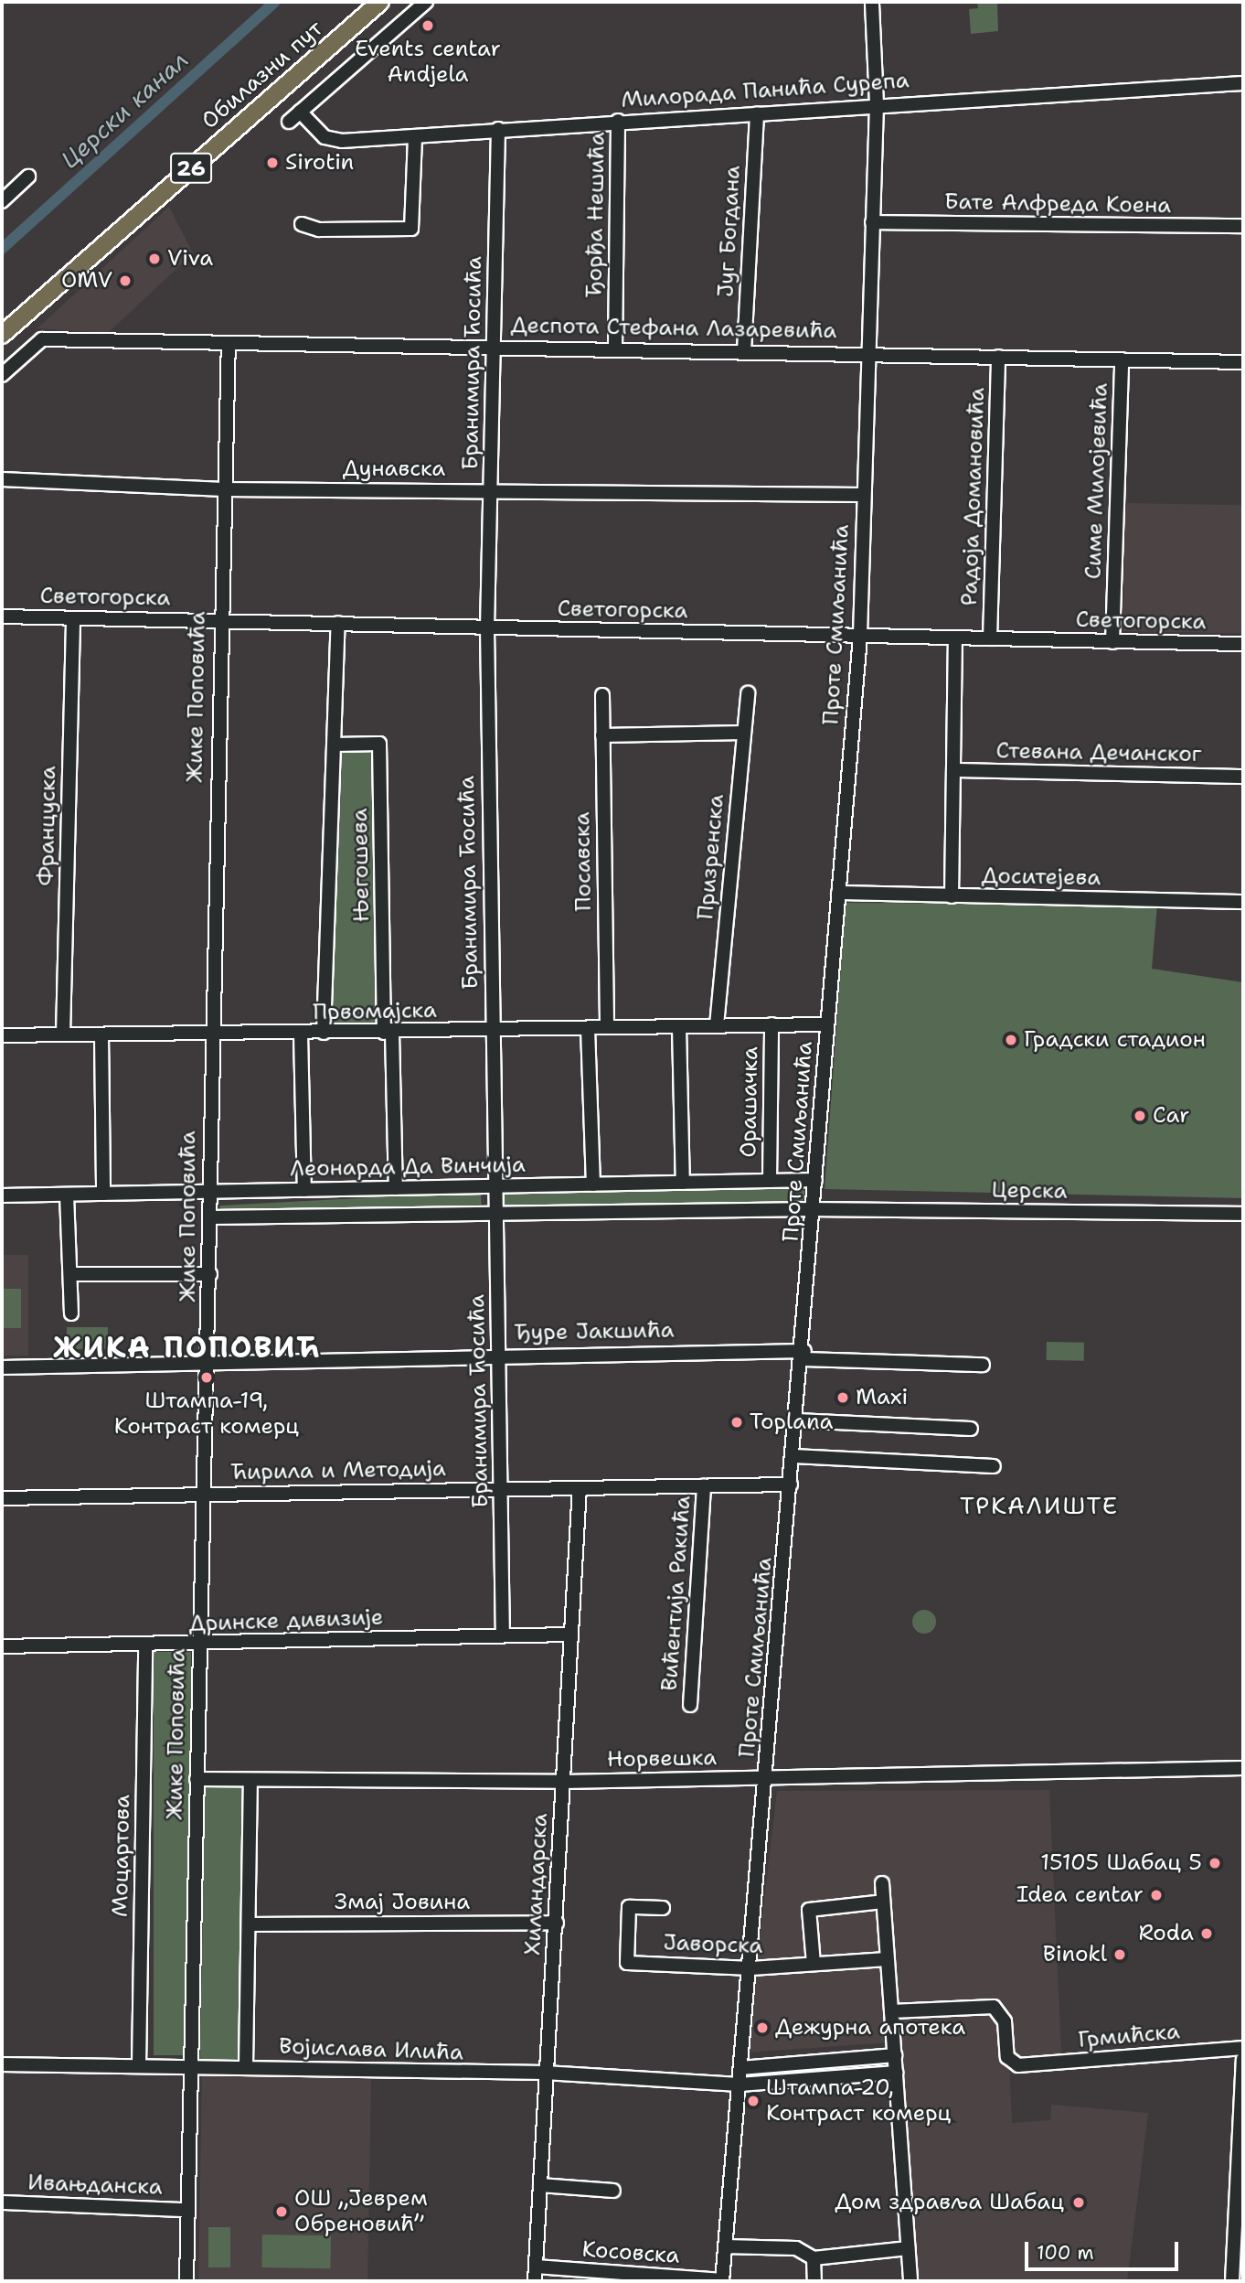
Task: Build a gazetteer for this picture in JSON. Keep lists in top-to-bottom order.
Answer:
{
  "streets": {
    "main road": ["Обилазни пут", "26"],
    "street": [
      "Милорада Панића Сурепа",
      "Бате Алфреда Коена",
      "Ђорђа Нешића",
      "Југ Богдана",
      "Деспота Стефана Лазаревића",
      "Бранимира Ћосића",
      "Дунавска",
      "Симе Милојевића",
      "Радоја Домановића",
      "Светогорска",
      "Проте Смиљанића",
      "Жике Поповића",
      "Стевана Дечанског",
      "Француска",
      "Призренска",
      "Посавска",
      "Његошева",
      "Доситејева",
      "Првомајска",
      "Орашачка",
      "Леонарда Да Винчија",
      "Церска",
      "Ђуре Јакшића",
      "Ћирила и Методија",
      "Вићентија Ракића",
      "Дринске дивизије",
      "Норвешка",
      "Моцартова",
      "Хиландарска",
      "Змај Јовина",
      "Јаворска",
      "Грмићска",
      "Војислава Илића",
      "Ивањданска",
      "Косовска"
    ]
  },
  "crossings": [
    ["Милорада Панића Сурепа", "Ђорђа Нешића"],
    ["Милорада Панића Сурепа", "Југ Богдана"],
    ["Милорада Панића Сурепа", "Бранимира Ћосића"],
    ["Милорада Панића Сурепа", "Проте Смиљанића"],
    ["Бате Алфреда Коена", "Проте Смиљанића"],
    ["Ђорђа Нешића", "Деспота Стефана Лазаревића"],
    ["Југ Богдана", "Деспота Стефана Лазаревића"],
    ["Деспота Стефана Лазаревића", "Бранимира Ћосића"],
    ["Деспота Стефана Лазаревића", "Симе Милојевића"],
    ["Деспота Стефана Лазаревића", "Радоја Домановића"],
    ["Деспота Стефана Лазаревића", "Проте Смиљанића"],
    ["Деспота Стефана Лазаревића", "Жике Поповића"],
    ["Бранимира Ћосића", "Дунавска"],
    ["Бранимира Ћосића", "Светогорска"],
    ["Бранимира Ћосића", "Првомајска"],
    ["Бранимира Ћосића", "Леонарда Да Винчија"],
    ["Бранимира Ћосића", "Ђуре Јакшића"],
    ["Бранимира Ћосића", "Ћирила и Методија"],
    ["Бранимира Ћосића", "Дринске дивизије"],
    ["Дунавска", "Проте Смиљанића"],
    ["Дунавска", "Жике Поповића"],
    ["Симе Милојевића", "Светогорска"],
    ["Радоја Домановића", "Светогорска"],
    ["Радоја Домановића", "Стевана Дечанског"],
    ["Радоја Домановића", "Доситејева"],
    ["Светогорска", "Проте Смиљанића"],
    ["Светогорска", "Жике Поповића"],
    ["Светогорска", "Француска"],
    ["Светогорска", "Његошева"],
    ["Проте Смиљанића", "Доситејева"],
    ["Проте Смиљанића", "Првомајска"],
    ["Проте Смиљанића", "Леонарда Да Винчија"],
    ["Проте Смиљанића", "Церска"],
    ["Проте Смиљанића", "Ђуре Јакшића"],
    ["Проте Смиљанића", "Ћирила и Методија"],
    ["Проте Смиљанића", "Норвешка"],
    ["Проте Смиљанића", "Јаворска"],
    ["Проте Смиљанића", "Војислава Илића"],
    ["Проте Смиљанића", "Косовска"],
    ["Жике Поповића", "Првомајска"],
    ["Жике Поповића", "Леонарда Да Винчија"],
    ["Жике Поповића", "Ђуре Јакшића"],
    ["Жике Поповића", "Ћирила и Методија"],
    ["Жике Поповића", "Дринске дивизије"],
    ["Жике Поповића", "Норвешка"],
    ["Жике Поповића", "Војислава Илића"],
    ["Жике Поповића", "Ивањданска"],
    ["Француска", "Првомајска"],
    ["Призренска", "Првомајска"],
    ["Посавска", "Првомајска"],
    ["Његошева", "Првомајска"],
    ["Првомајска", "Орашачка"],
    ["Орашачка", "Леонарда Да Винчија"],
    ["Ћирила и Методија", "Вићентија Ракића"],
    ["Ћирила и Методија", "Хиландарска"],
    ["Дринске дивизије", "Моцартова"],
    ["Дринске дивизије", "Хиландарска"],
    ["Норвешка", "Хиландарска"],
    ["Моцартова", "Војислава Илића"],
    ["Хиландарска", "Змај Јовина"],
    ["Хиландарска", "Војислава Илића"],
    ["Хиландарска", "Косовска"]
  ],
  "districts": ["ЖИКА ПОПОВИЋ", "ТРКАЛИШТЕ"],
  "water": ["Церски канал"],
  "places": [
    "Events centar Andjela",
    "Sirotin",
    "Viva",
    "OMV",
    "Градски стадион",
    "Car",
    "Штампа-19, Контраст комерц",
    "Maxi",
    "Toplana",
    "15105 Шабац 5",
    "Idea centar",
    "Roda",
    "Binokl",
    "Дежурна апотека",
    "Штампа-20, Контраст комерц",
    "Дом здравља Шабац",
    "ОШ „Јеврем Обреновић”"
  ],
  "scale_bar": "100 m"
}
